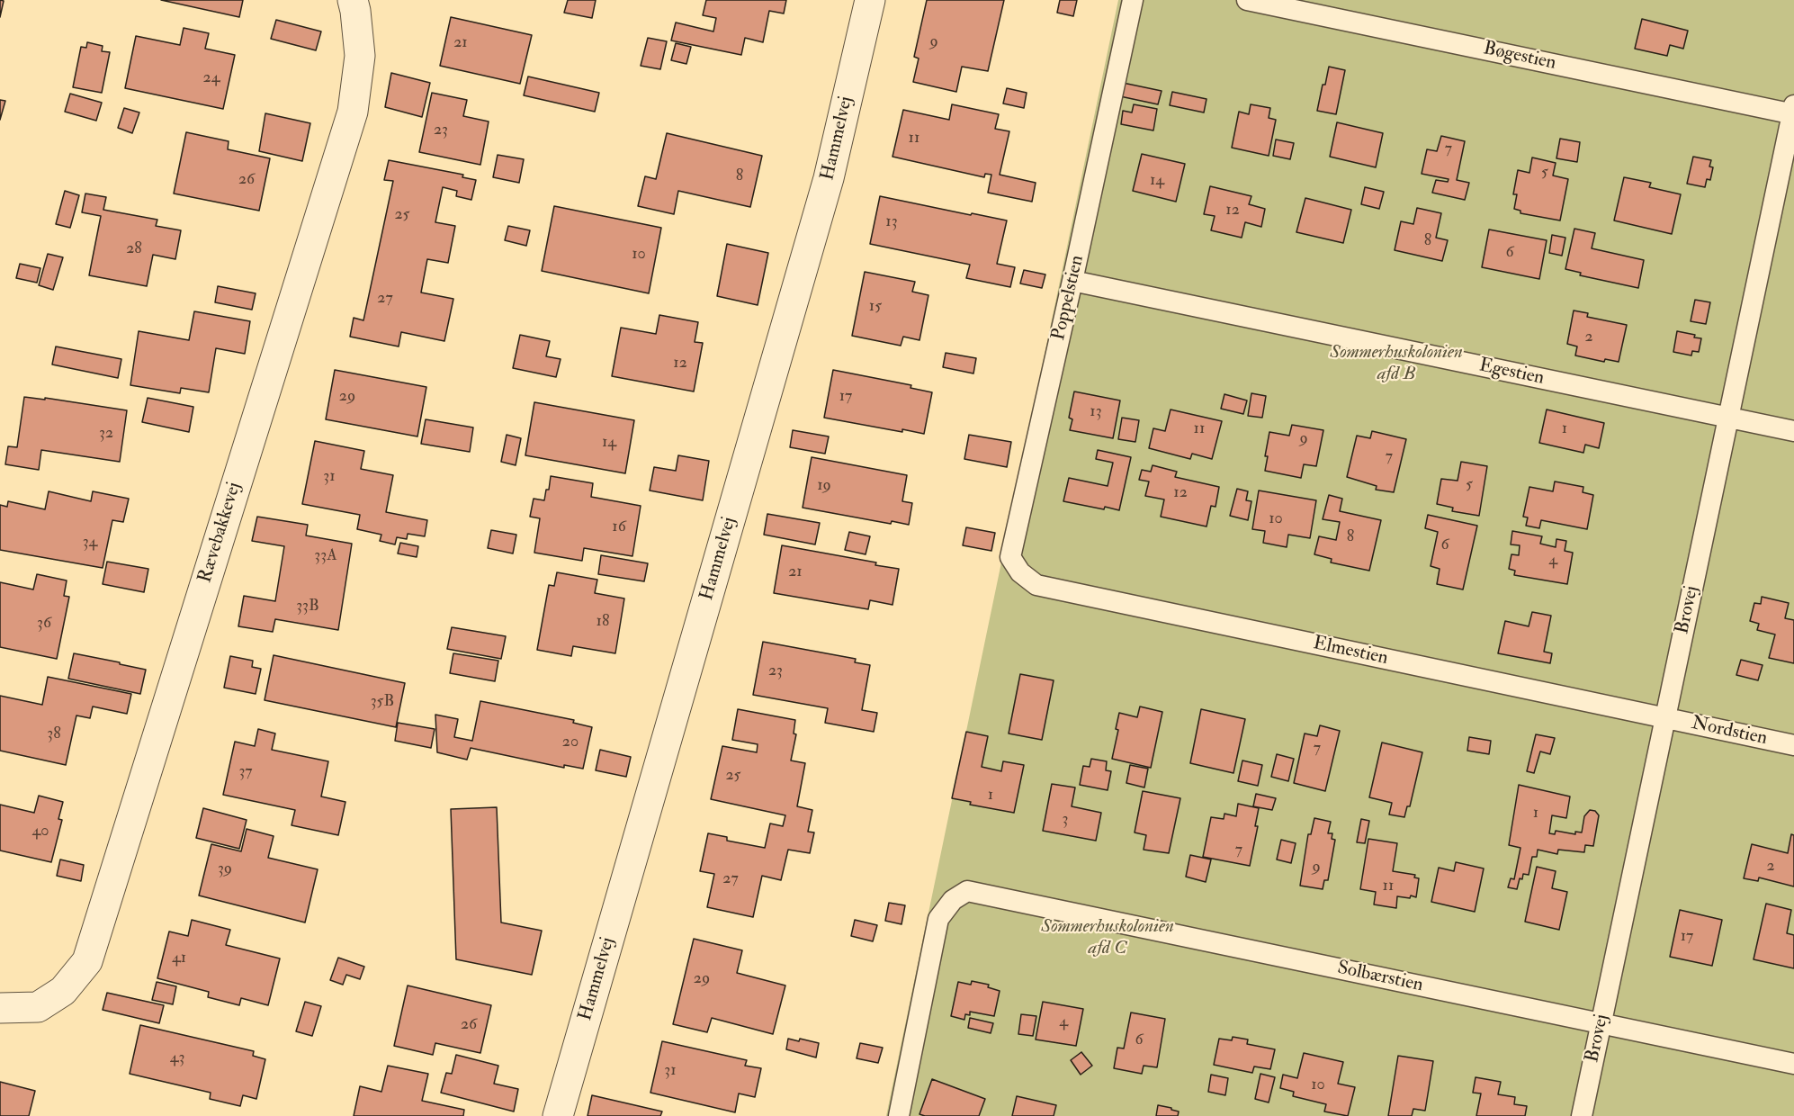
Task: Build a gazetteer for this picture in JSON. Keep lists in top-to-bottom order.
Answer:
{
  "streets": {
    "street": ["Hammelvej", "Rævebakkevej"],
    "lane": [
      "Bøgestien",
      "Poppelstien",
      "Egestien",
      "Brovej",
      "Elmestien",
      "Nordstien",
      "Solbærstien"
    ]
  },
  "crossings": [
    ["Bøgestien", "Brovej"],
    ["Poppelstien", "Egestien"],
    ["Poppelstien", "Elmestien"],
    ["Egestien", "Brovej"],
    ["Brovej", "Elmestien"],
    ["Brovej", "Nordstien"],
    ["Brovej", "Solbærstien"],
    ["Elmestien", "Nordstien"]
  ],
  "parks": ["Sommerhuskolonien afd B", "Sommerhuskolonien afd C"],
  "house_numbers": [
    "9",
    "21",
    "24",
    "23",
    "11",
    "7",
    "5",
    "8",
    "26",
    "14",
    "12",
    "25",
    "13",
    "8",
    "28",
    "6",
    "10",
    "27",
    "15",
    "2",
    "12",
    "29",
    "17",
    "13",
    "11",
    "1",
    "32",
    "9",
    "14",
    "7",
    "31",
    "5",
    "19",
    "12",
    "10",
    "16",
    "8",
    "34",
    "6",
    "33A",
    "4",
    "21",
    "33B",
    "18",
    "36",
    "23",
    "35B",
    "38",
    "20",
    "7",
    "37",
    "25",
    "1",
    "1",
    "3",
    "40",
    "7",
    "2",
    "9",
    "39",
    "27",
    "11",
    "17",
    "41",
    "29",
    "4",
    "26",
    "6",
    "43",
    "31",
    "10"
  ]
}
